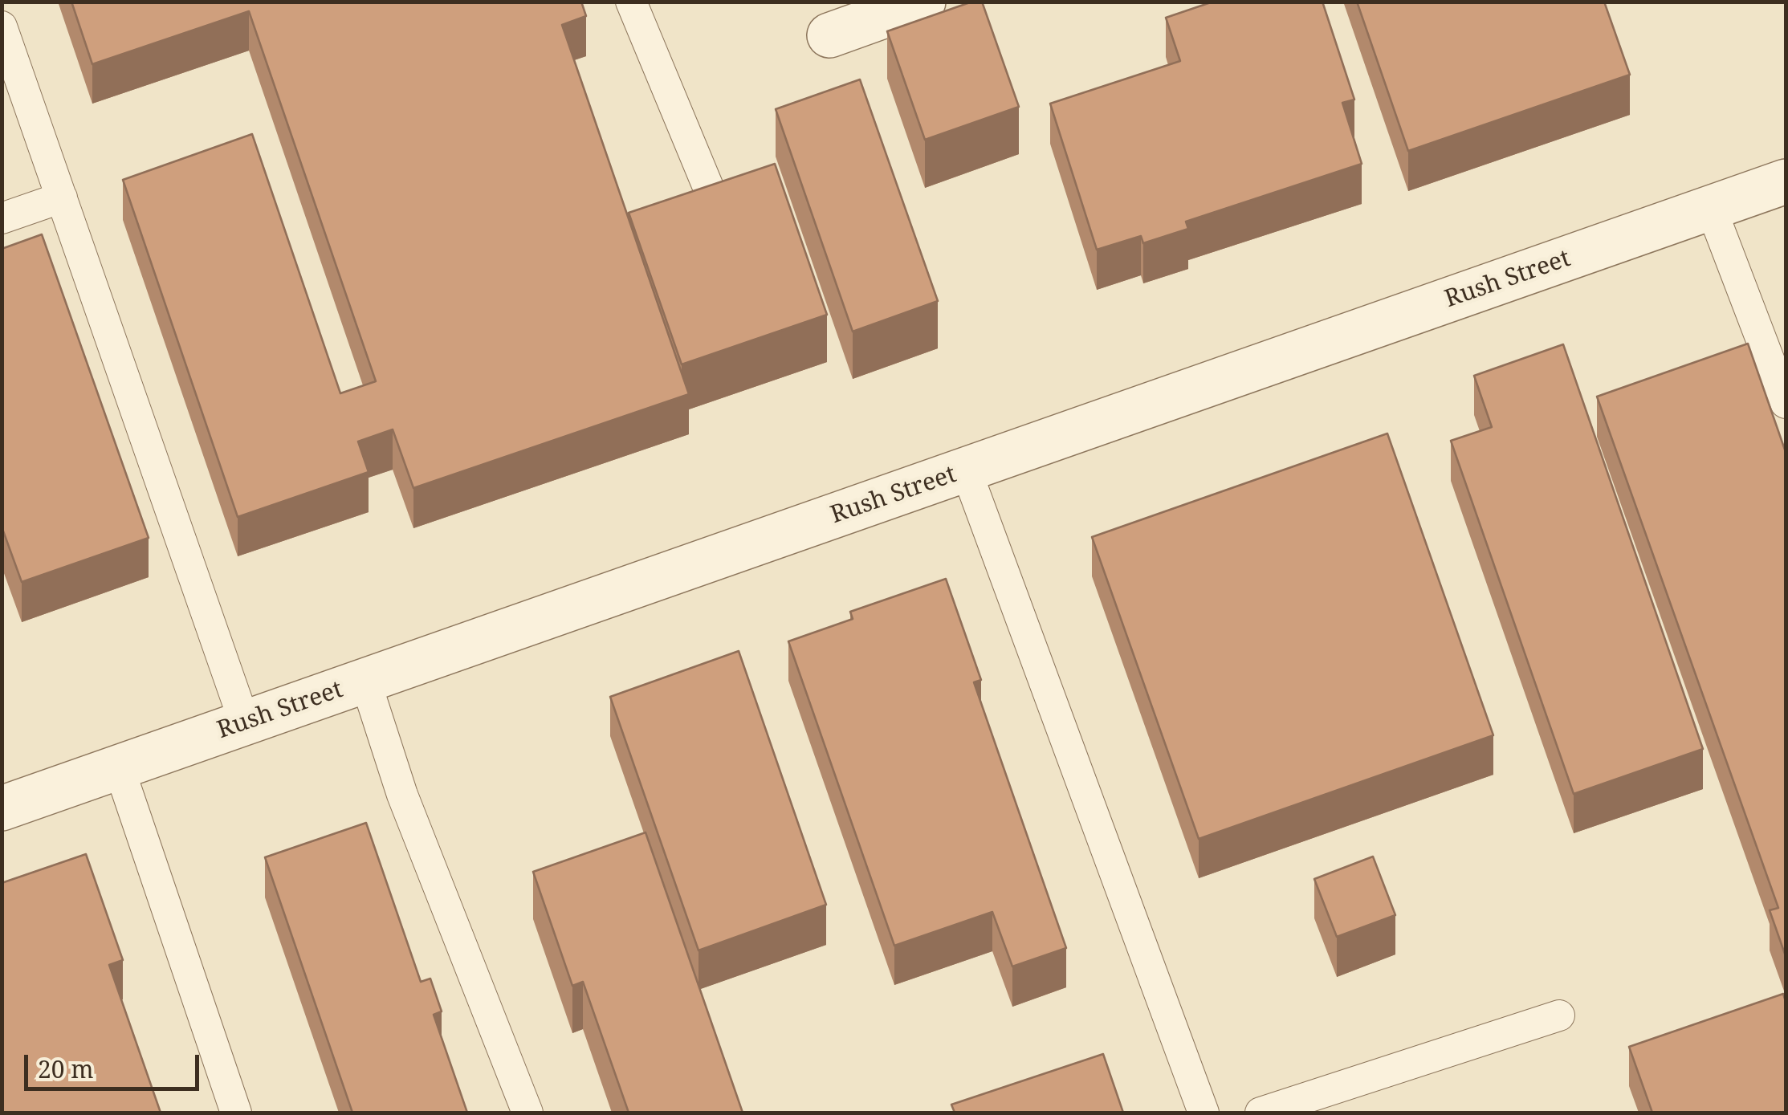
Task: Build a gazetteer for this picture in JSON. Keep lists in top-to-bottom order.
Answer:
{
  "streets": {
    "street": ["Rush Street"]
  },
  "scale_bar": "20 m"
}
